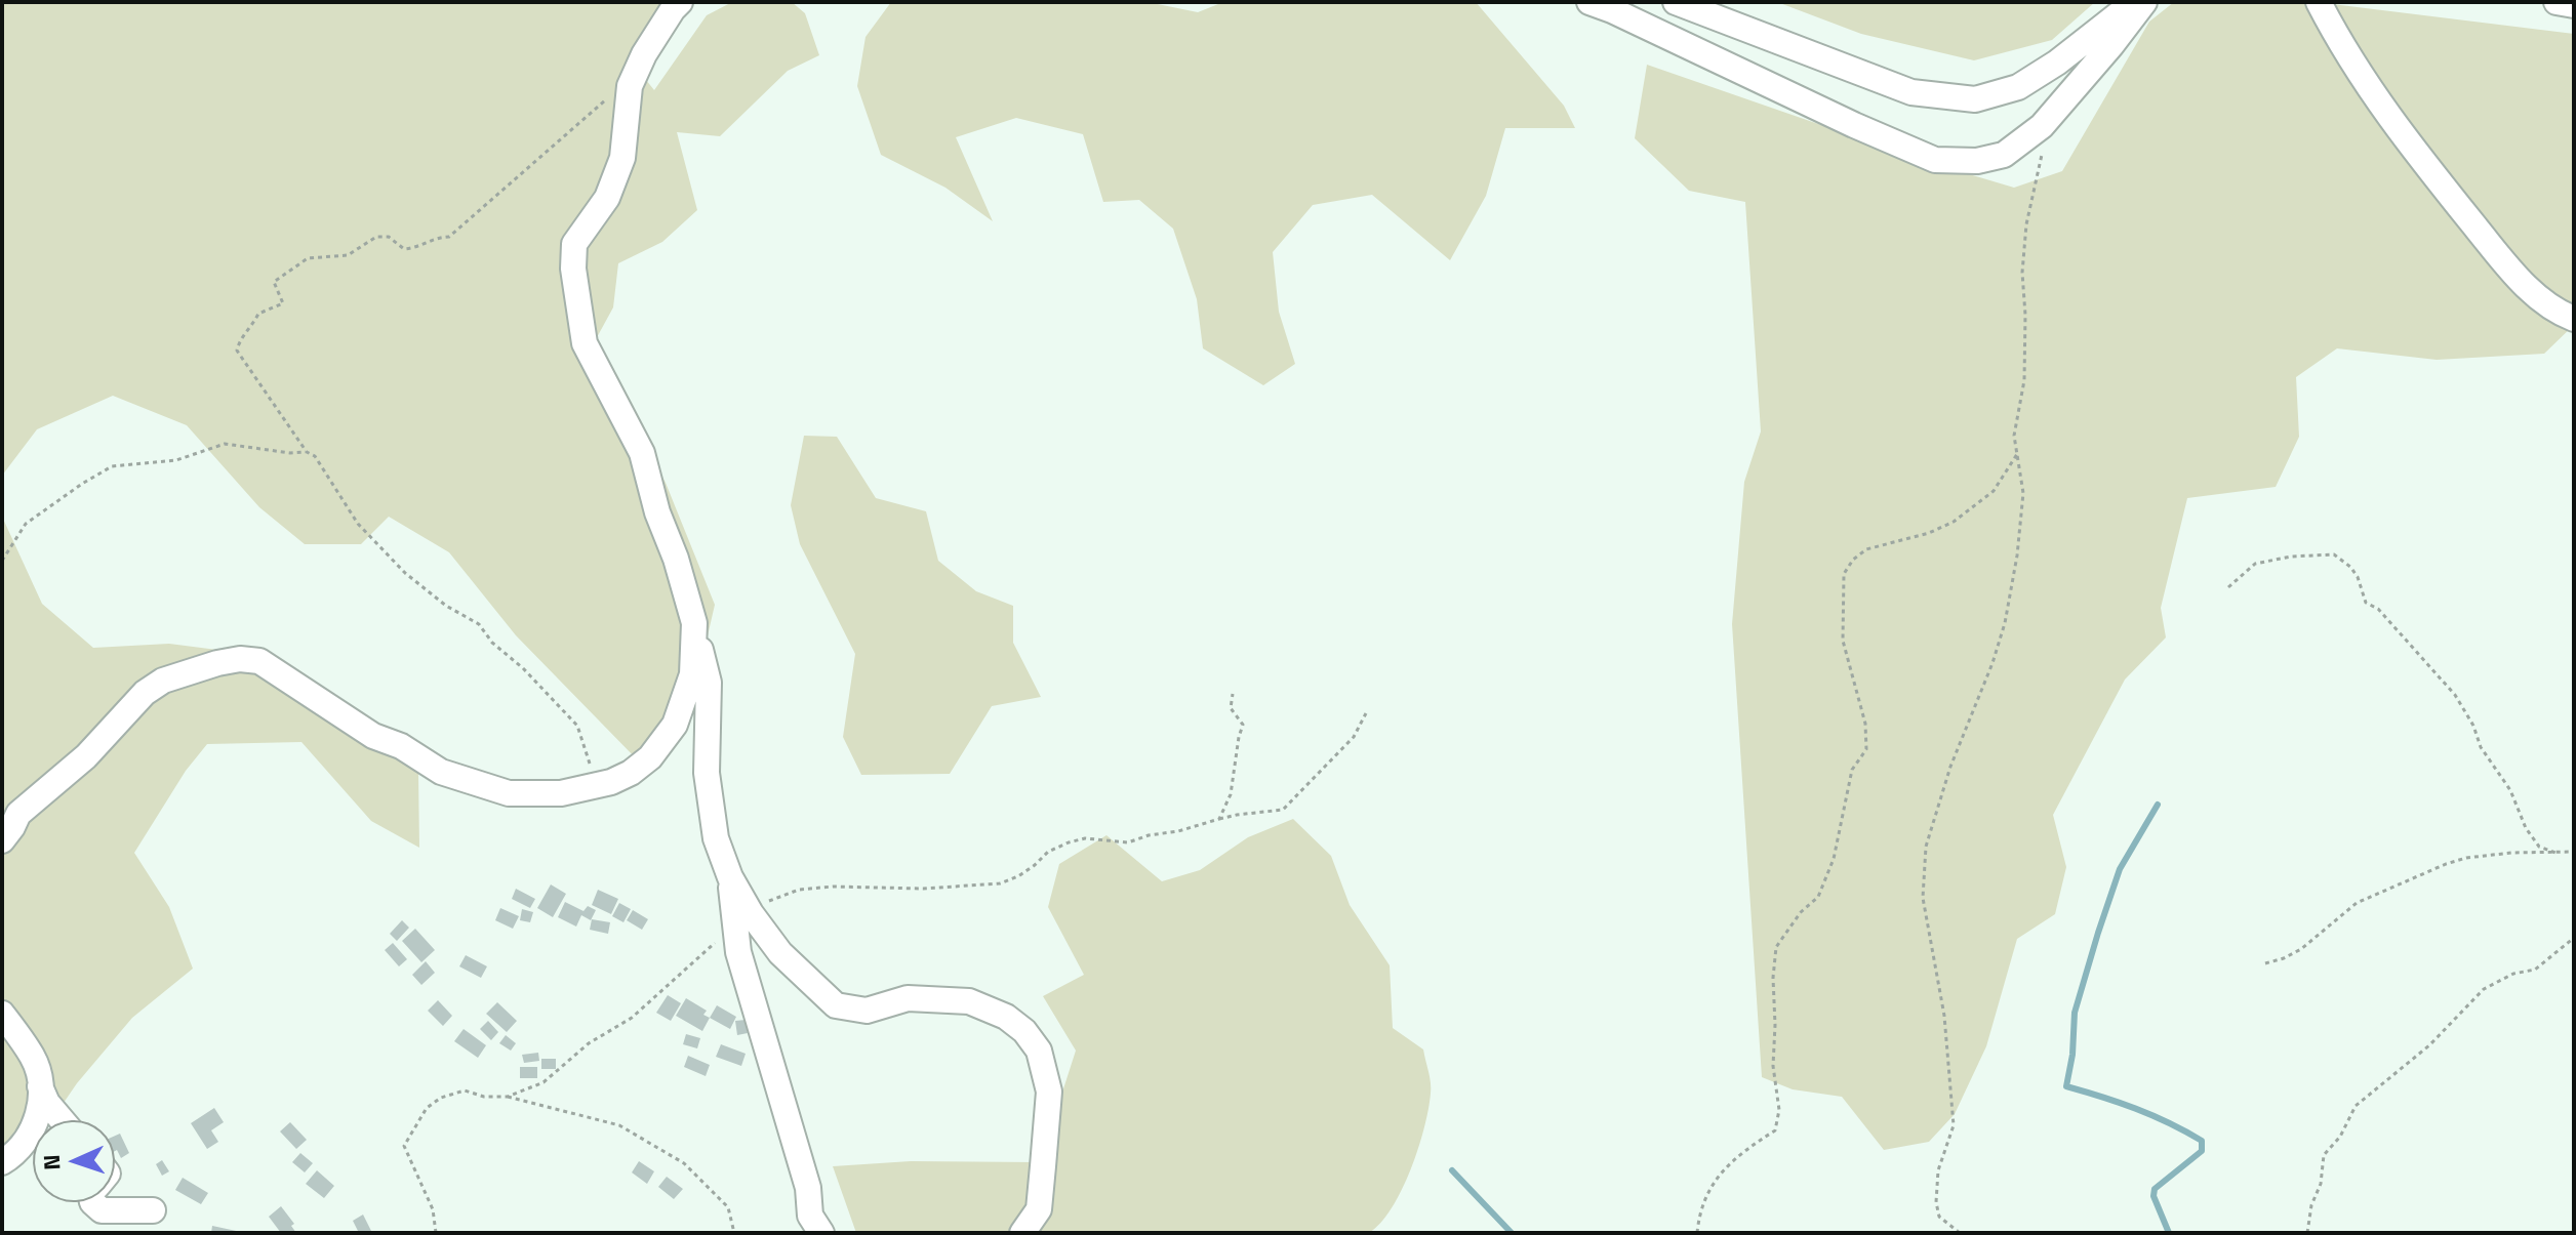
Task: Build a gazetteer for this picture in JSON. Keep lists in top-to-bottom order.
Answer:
{
  "north": "left"
}
